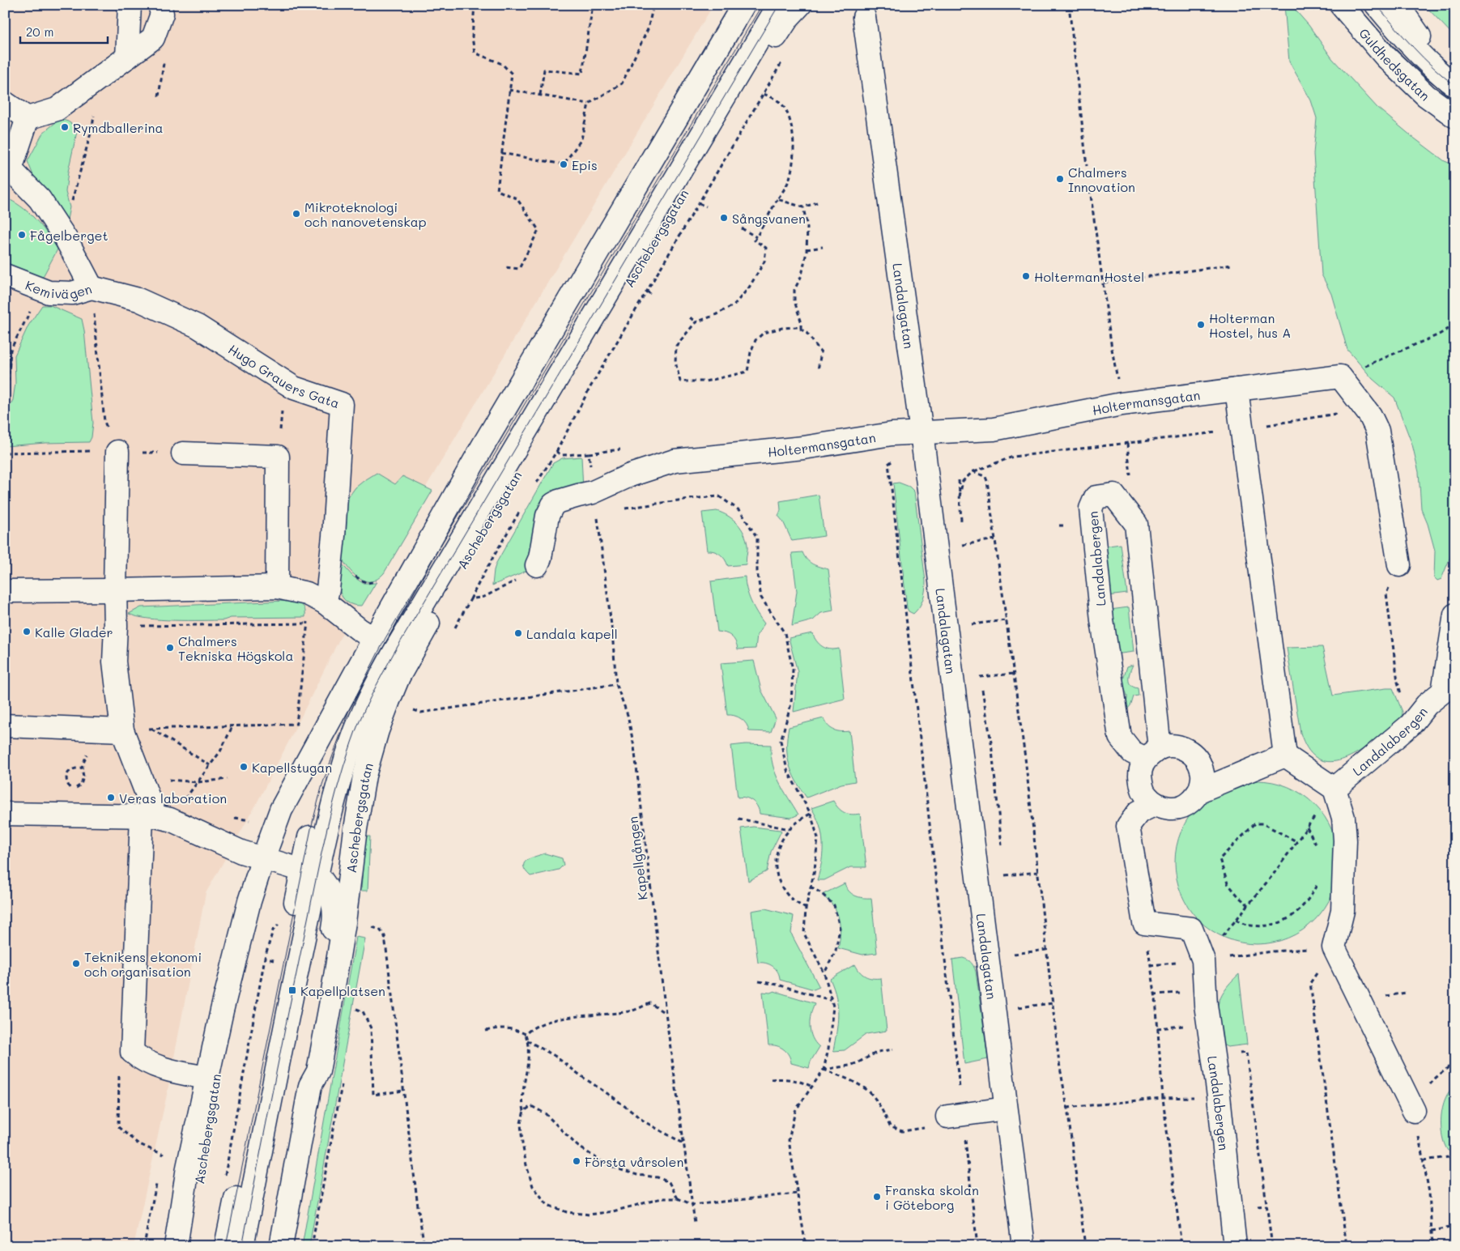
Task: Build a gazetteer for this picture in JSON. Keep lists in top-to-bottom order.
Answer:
{
  "streets": {
    "street": [
      "Guldhedsgatan",
      "Aschebergsgatan",
      "Kemivägen",
      "Landalagatan",
      "Hugo Grauers Gata",
      "Holtermansgatan",
      "Landalabergen"
    ],
    "path": ["Kapellgången"]
  },
  "crossings": [
    ["Kemivägen", "Hugo Grauers Gata"],
    ["Landalagatan", "Holtermansgatan"],
    ["Holtermansgatan", "Kapellgången"]
  ],
  "places": {
    "other": [
      "Rymdballerina",
      "Epis",
      "Chalmers Innovation",
      "Mikroteknologi och nanovetenskap",
      "Sångsvanen",
      "Fågelberget",
      "Holterman Hostel",
      "Holterman Hostel, hus A",
      "Kalle Glader",
      "Landala kapell",
      "Chalmers Tekniska Högskola",
      "Kapellstugan",
      "Veras laboration",
      "Teknikens ekonomi och organisation",
      "Första vårsolen",
      "Franska skolan i Göteborg"
    ],
    "transit": ["Kapellplatsen"]
  },
  "scale_bar": "20 m"
}
